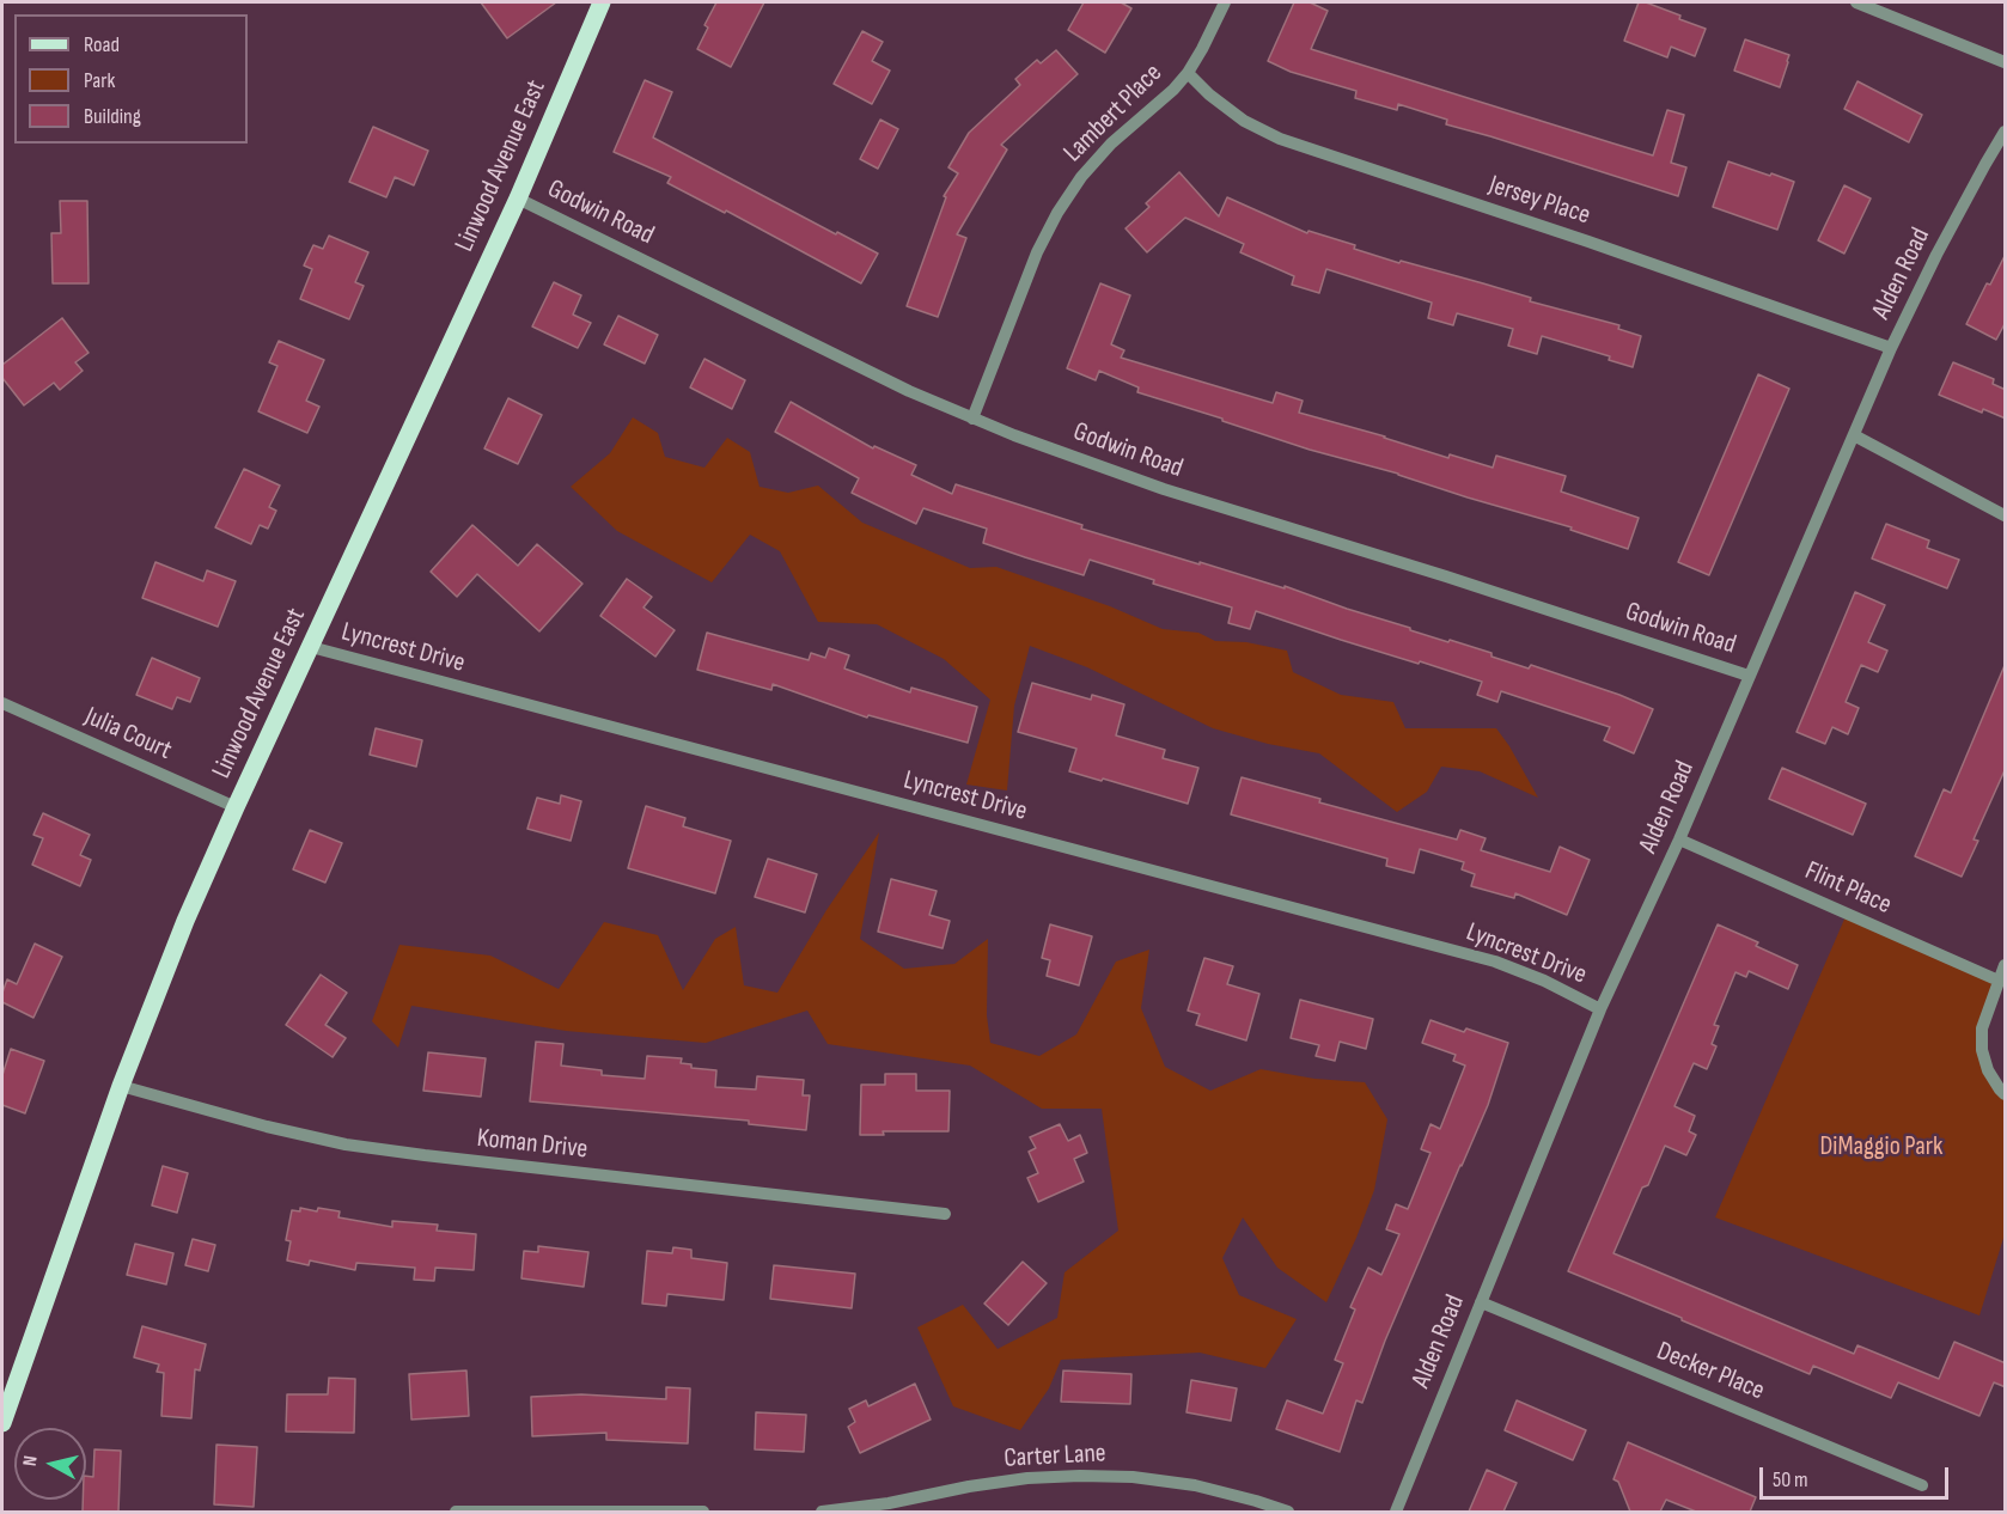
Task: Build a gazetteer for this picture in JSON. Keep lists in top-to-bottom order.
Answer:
{
  "streets": {
    "main road": ["Linwood Avenue East"],
    "street": [
      "Lambert Place",
      "Jersey Place",
      "Godwin Road",
      "Alden Road",
      "Lyncrest Drive",
      "Julia Court",
      "Flint Place",
      "Koman Drive",
      "Decker Place",
      "Carter Lane"
    ]
  },
  "crossings": [
    ["Lambert Place", "Jersey Place"],
    ["Lambert Place", "Godwin Road"],
    ["Linwood Avenue East", "Godwin Road"],
    ["Linwood Avenue East", "Lyncrest Drive"],
    ["Linwood Avenue East", "Julia Court"],
    ["Linwood Avenue East", "Koman Drive"],
    ["Jersey Place", "Alden Road"],
    ["Godwin Road", "Alden Road"],
    ["Alden Road", "Lyncrest Drive"],
    ["Alden Road", "Flint Place"],
    ["Alden Road", "Decker Place"]
  ],
  "parks": ["DiMaggio Park"],
  "legend": ["Road", "Park", "Building"],
  "scale_bar": "50 m",
  "north": "left"
}
